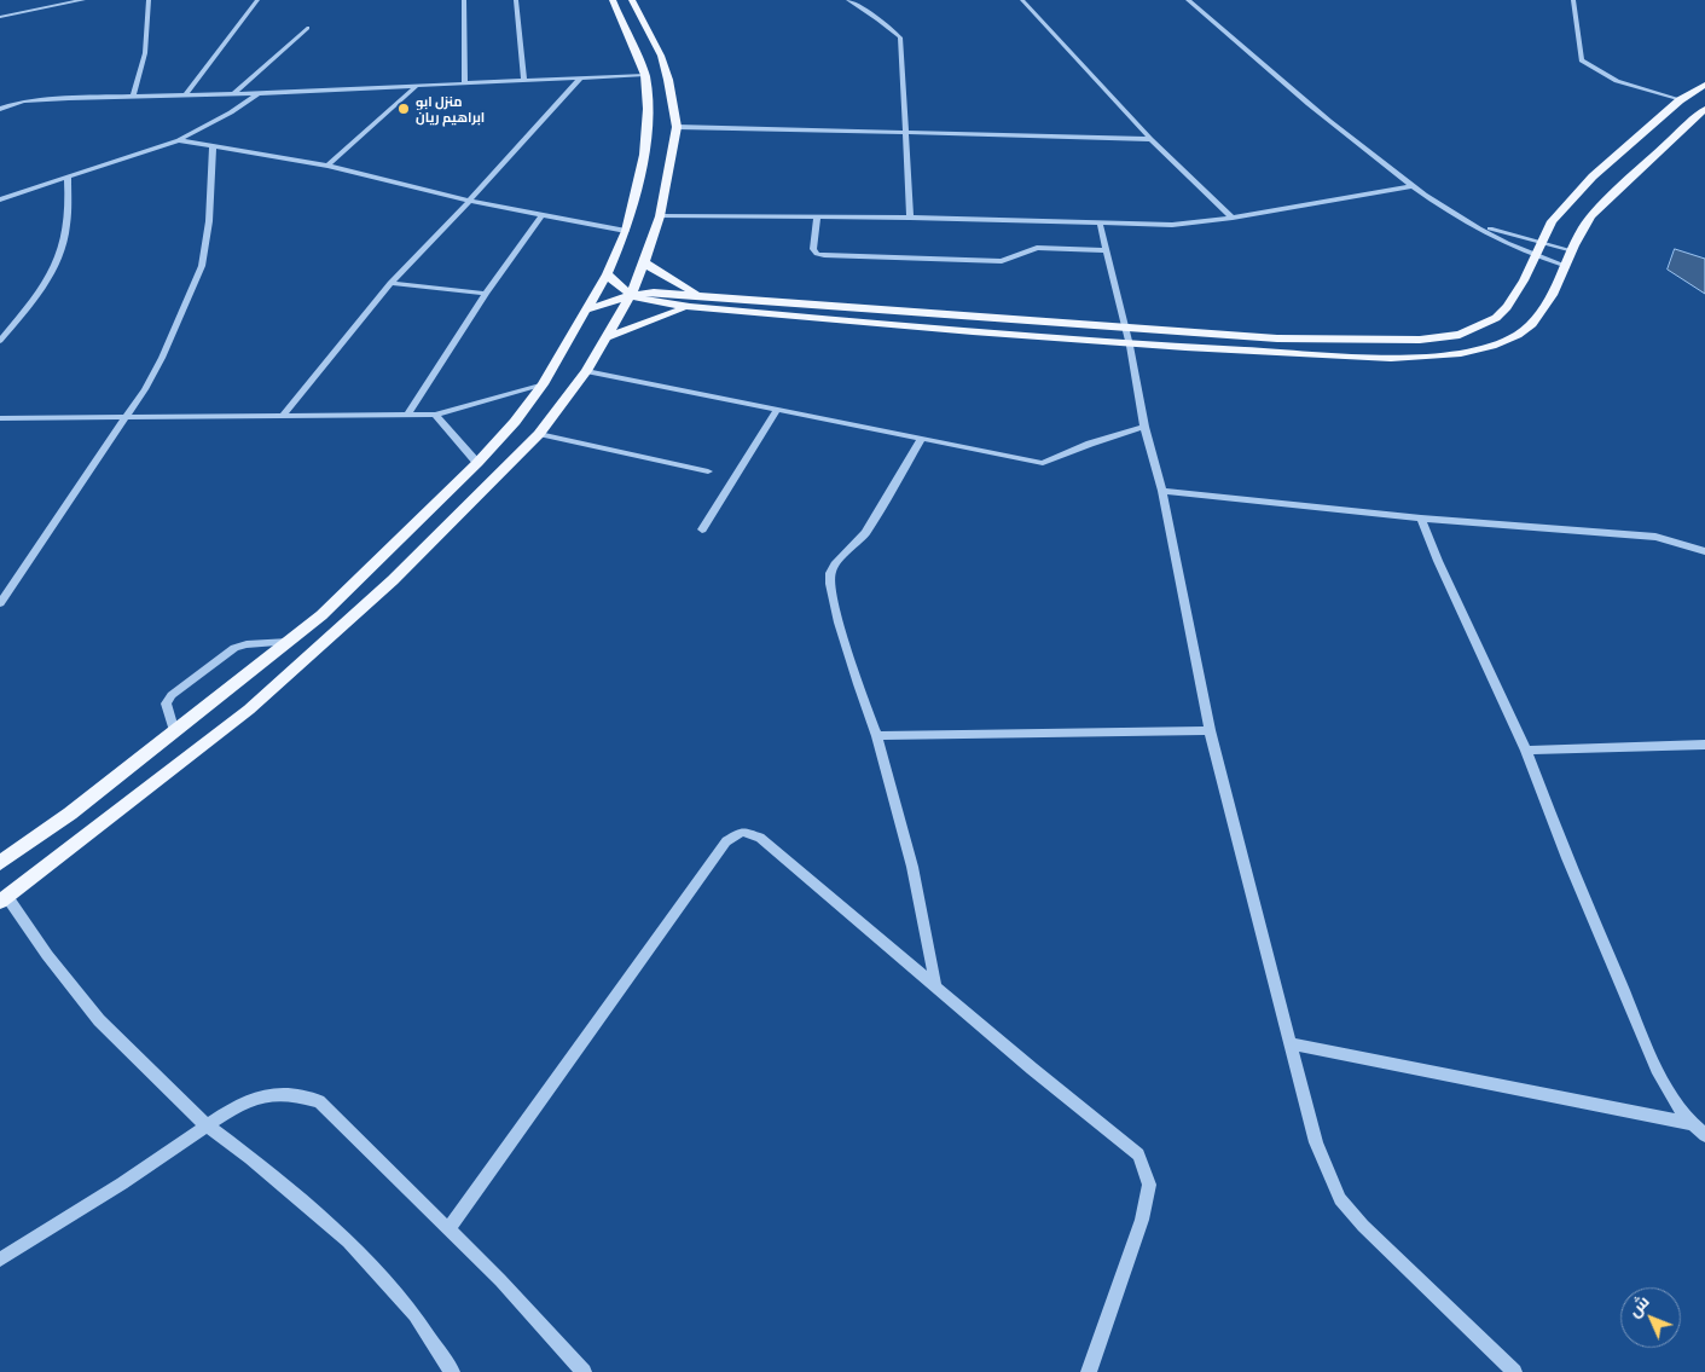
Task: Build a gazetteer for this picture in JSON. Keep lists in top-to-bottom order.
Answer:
{
  "places": ["منزل ابو ابراهيم ريان"],
  "north": "top left"
}
